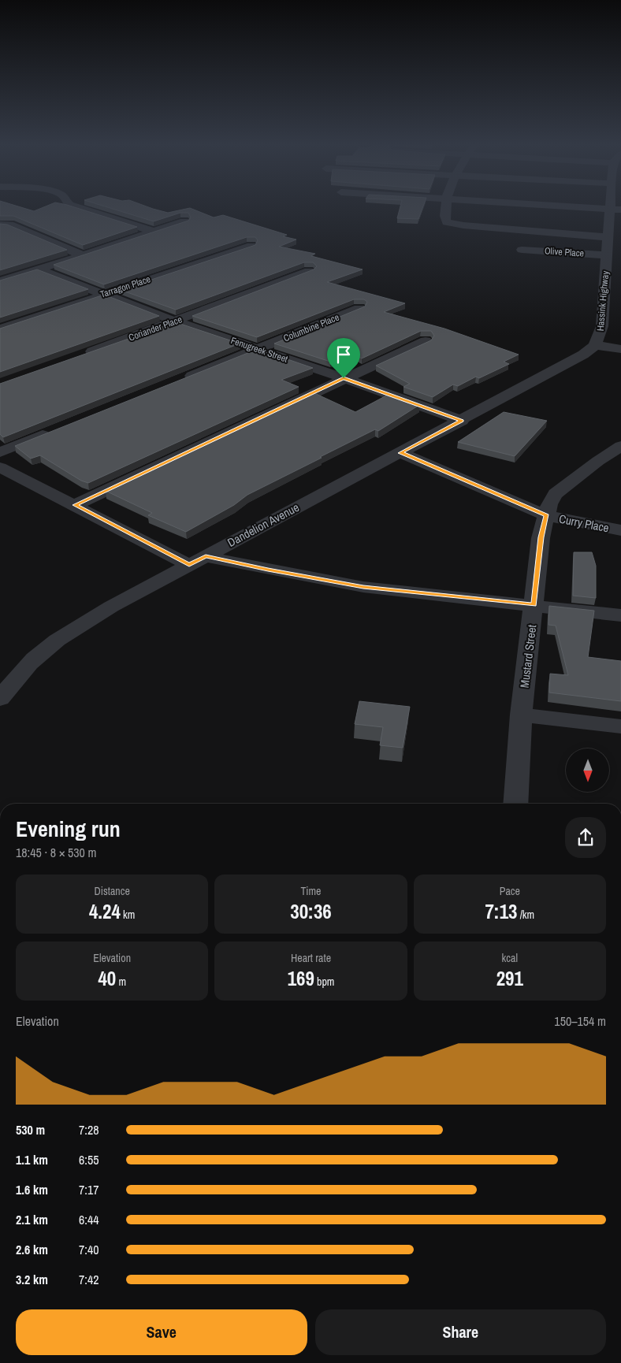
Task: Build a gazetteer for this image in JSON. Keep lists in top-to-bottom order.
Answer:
{
  "streets": {
    "street": [
      "Olive Place",
      "Tarragon Place",
      "Hassink Highway",
      "Columbine Place",
      "Coriander Place",
      "Fenugreek Street",
      "Curry Place",
      "Dandelion Avenue",
      "Mustard Street"
    ]
  },
  "crossings": [
    ["Olive Place", "Hassink Highway"],
    ["Tarragon Place", "Fenugreek Street"],
    ["Hassink Highway", "Fenugreek Street"],
    ["Hassink Highway", "Dandelion Avenue"],
    ["Columbine Place", "Fenugreek Street"],
    ["Coriander Place", "Fenugreek Street"],
    ["Fenugreek Street", "Dandelion Avenue"],
    ["Curry Place", "Dandelion Avenue"],
    ["Curry Place", "Mustard Street"]
  ],
  "north": "bottom",
  "page": {
    "heading": ["Evening run", "18:45 · 8 × 530 m"],
    "stats": [
      ["Distance", "4.24 km"],
      ["Time", "30:36"],
      ["Pace", "7:13 /km"],
      ["Elevation", "40 m"],
      ["Heart rate", "169 bpm"],
      ["kcal", "291"]
    ],
    "chart": ["Elevation", "150–154 m"],
    "list": [
      {
        "name": "530 m",
        "note": "7:28"
      },
      {
        "name": "1.1 km",
        "note": "6:55"
      },
      {
        "name": "1.6 km",
        "note": "7:17"
      },
      {
        "name": "2.1 km",
        "note": "6:44"
      },
      {
        "name": "2.6 km",
        "note": "7:40"
      },
      {
        "name": "3.2 km",
        "note": "7:42"
      }
    ],
    "buttons": ["Save", "Share"]
  }
}
